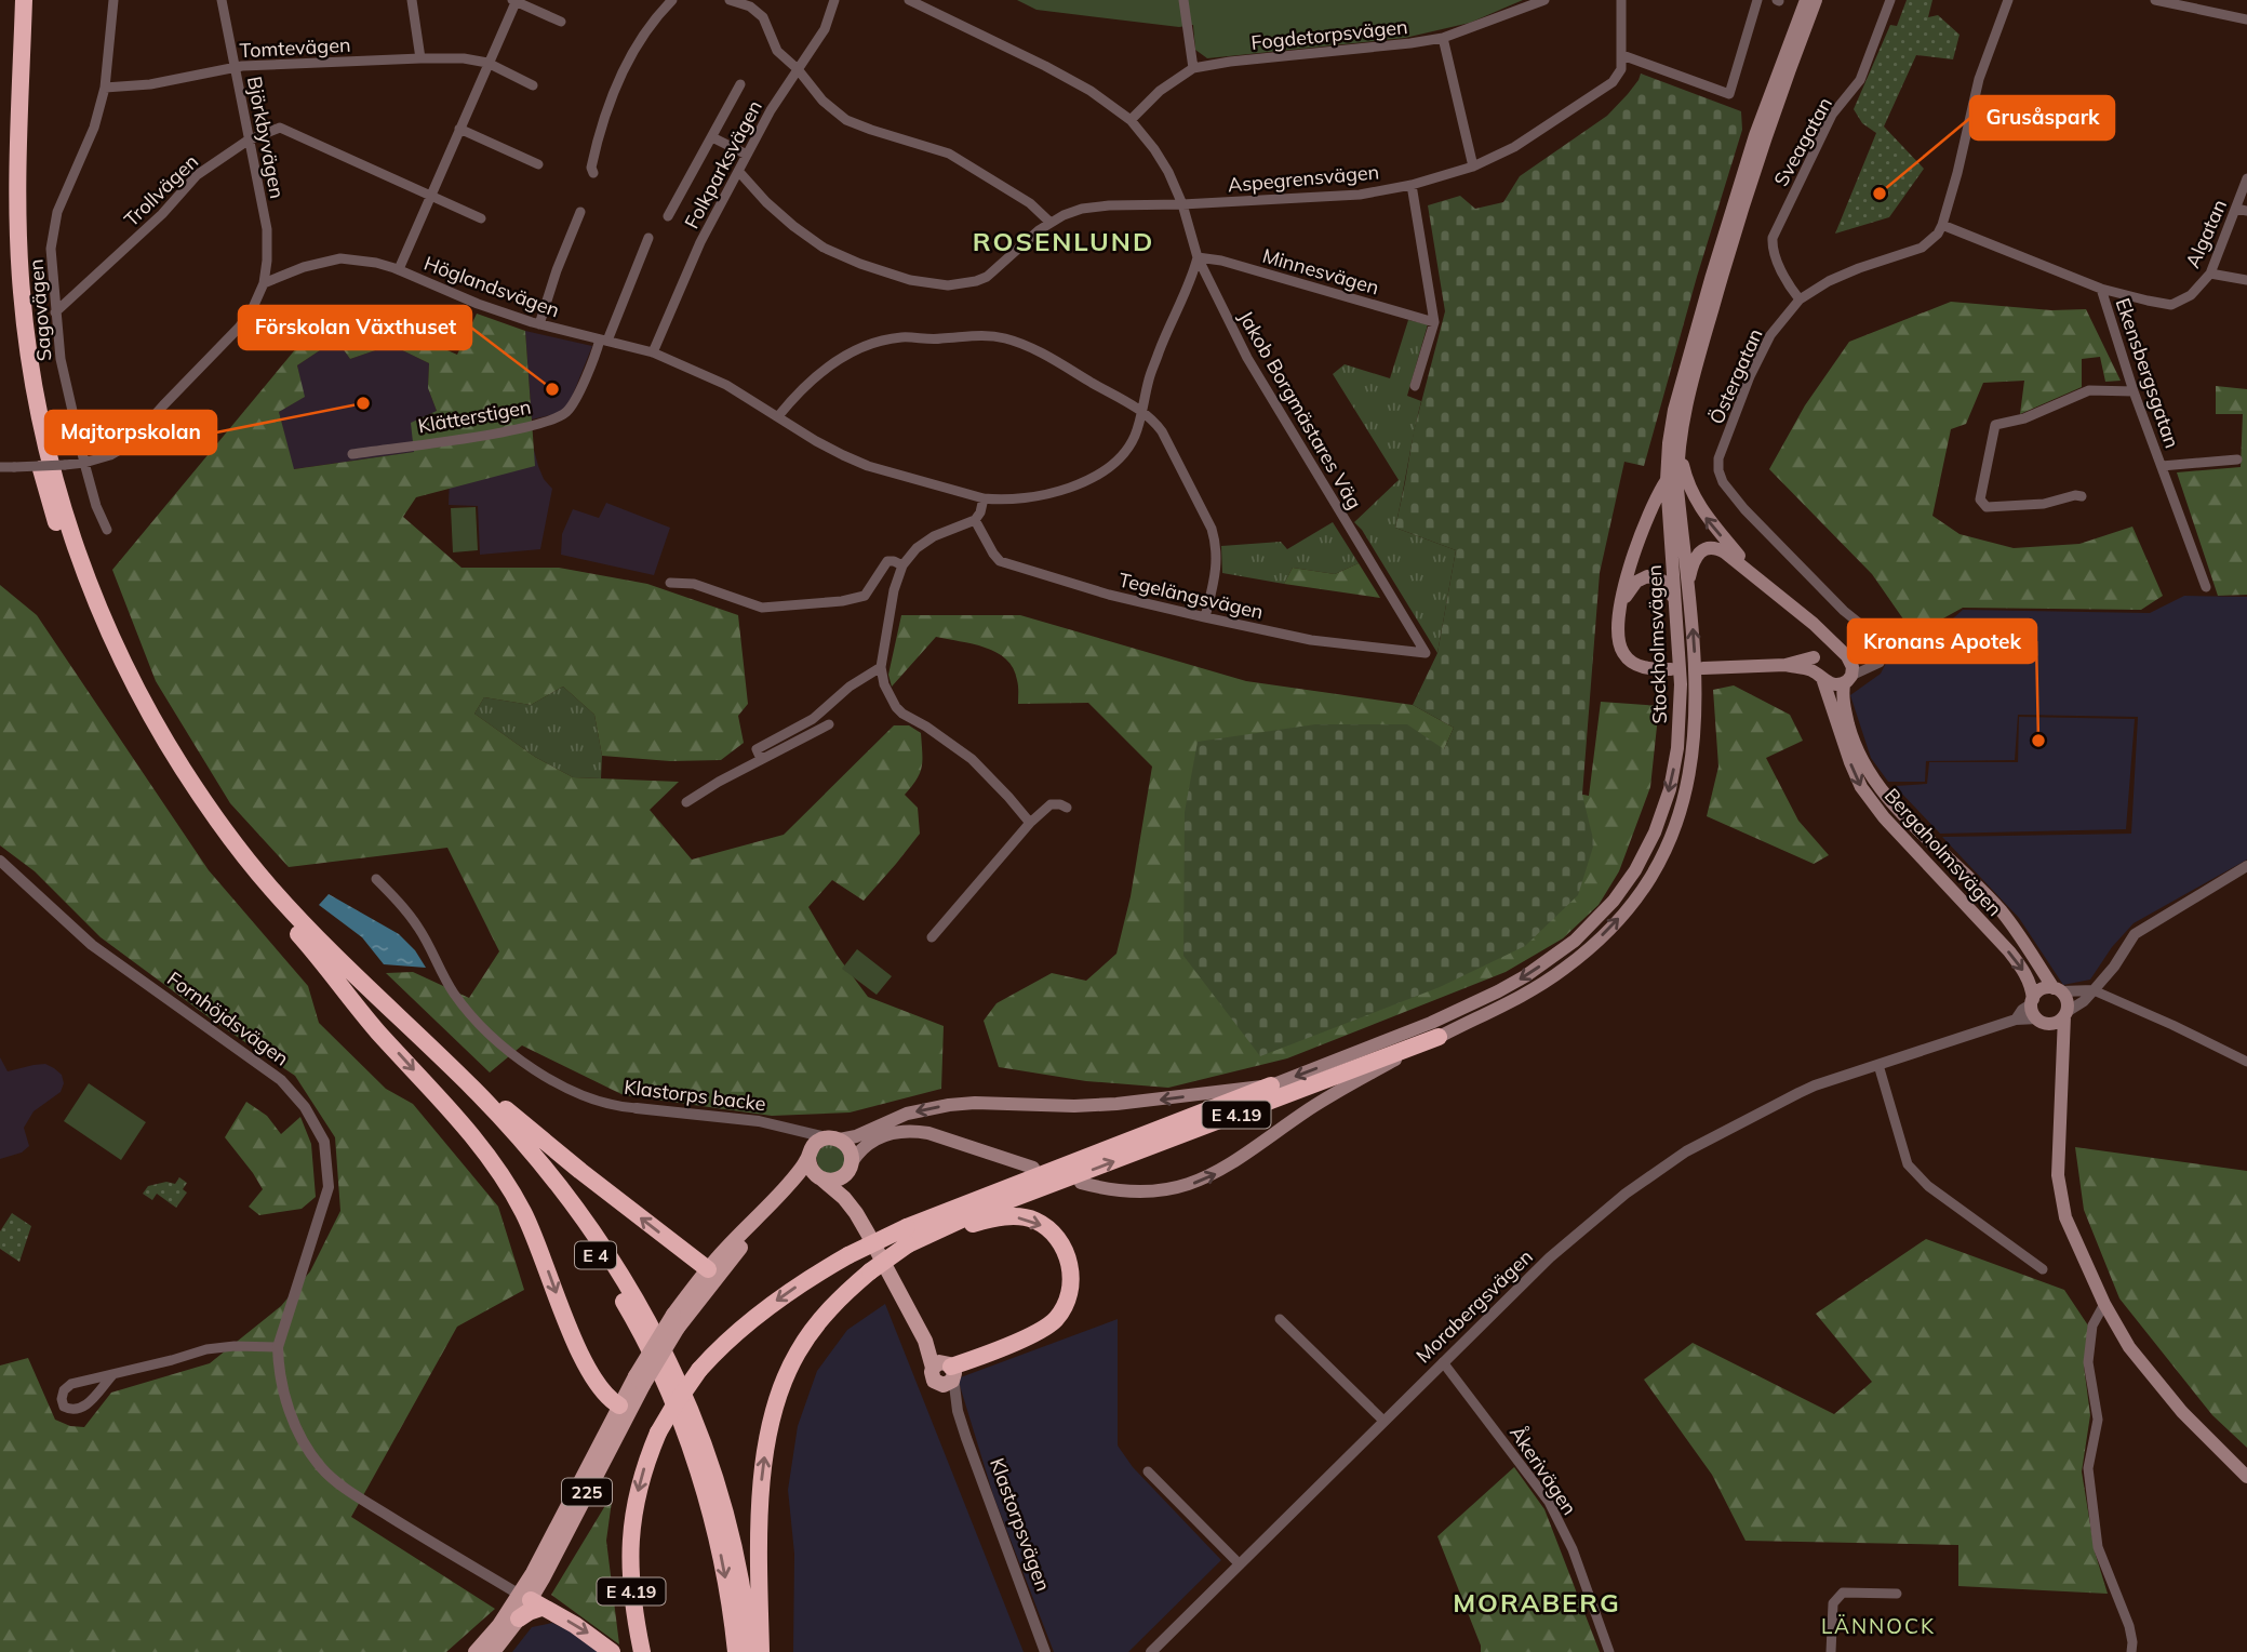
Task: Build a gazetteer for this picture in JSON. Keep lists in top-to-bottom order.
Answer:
{
  "streets": {
    "highway": ["E 4.19", "E 4"],
    "main road": [
      "Stockholmsvägen",
      "Bergaholmsvägen",
      "225",
      "Klastorpsvägen"
    ],
    "street": [
      "Fogdetorpsvägen",
      "Tomtevägen",
      "Björkbyvägen",
      "Sveagatan",
      "Folkparksvägen",
      "Aspegrensvägen",
      "Trollvägen",
      "Algatan",
      "Minnesvägen",
      "Höglandsvägen",
      "Sagovägen",
      "Ekensbergsgatan",
      "Östergatan",
      "Jakob Borgmästares Väg",
      "Klätterstigen",
      "Tegelängsvägen",
      "Fornhöjdsvägen",
      "Klastorps backe",
      "Morabergsvägen",
      "Åkerivägen"
    ]
  },
  "crossings": [
    ["Fogdetorpsvägen", "Jakob Borgmästares Väg"],
    ["Tomtevägen", "Björkbyvägen"],
    ["Tomtevägen", "Sagovägen"],
    ["Björkbyvägen", "Trollvägen"],
    ["Björkbyvägen", "Höglandsvägen"],
    ["Sveagatan", "Östergatan"],
    ["Folkparksvägen", "Aspegrensvägen"],
    ["Folkparksvägen", "Höglandsvägen"],
    ["Aspegrensvägen", "Jakob Borgmästares Väg"],
    ["Trollvägen", "Sagovägen"],
    ["Algatan", "Ekensbergsgatan"],
    ["Minnesvägen", "Höglandsvägen"],
    ["Minnesvägen", "Jakob Borgmästares Väg"],
    ["Höglandsvägen", "Jakob Borgmästares Väg"],
    ["Höglandsvägen", "Klätterstigen"],
    ["Ekensbergsgatan", "Östergatan"],
    ["Jakob Borgmästares Väg", "Tegelängsvägen"],
    ["Stockholmsvägen", "Klastorps backe"],
    ["Stockholmsvägen", "E 4.19"],
    ["Stockholmsvägen", "225"],
    ["Stockholmsvägen", "Klastorpsvägen"],
    ["Bergaholmsvägen", "Morabergsvägen"],
    ["Fornhöjdsvägen", "225"],
    ["Klastorps backe", "225"],
    ["Klastorps backe", "Klastorpsvägen"],
    ["Morabergsvägen", "Åkerivägen"],
    ["225", "Klastorpsvägen"]
  ],
  "districts": ["ROSENLUND", "MORABERG", "LÄNNOCK"],
  "places": [
    "Grusåspark",
    "Förskolan Växthuset",
    "Majtorpskolan",
    "Kronans Apotek"
  ]
}
